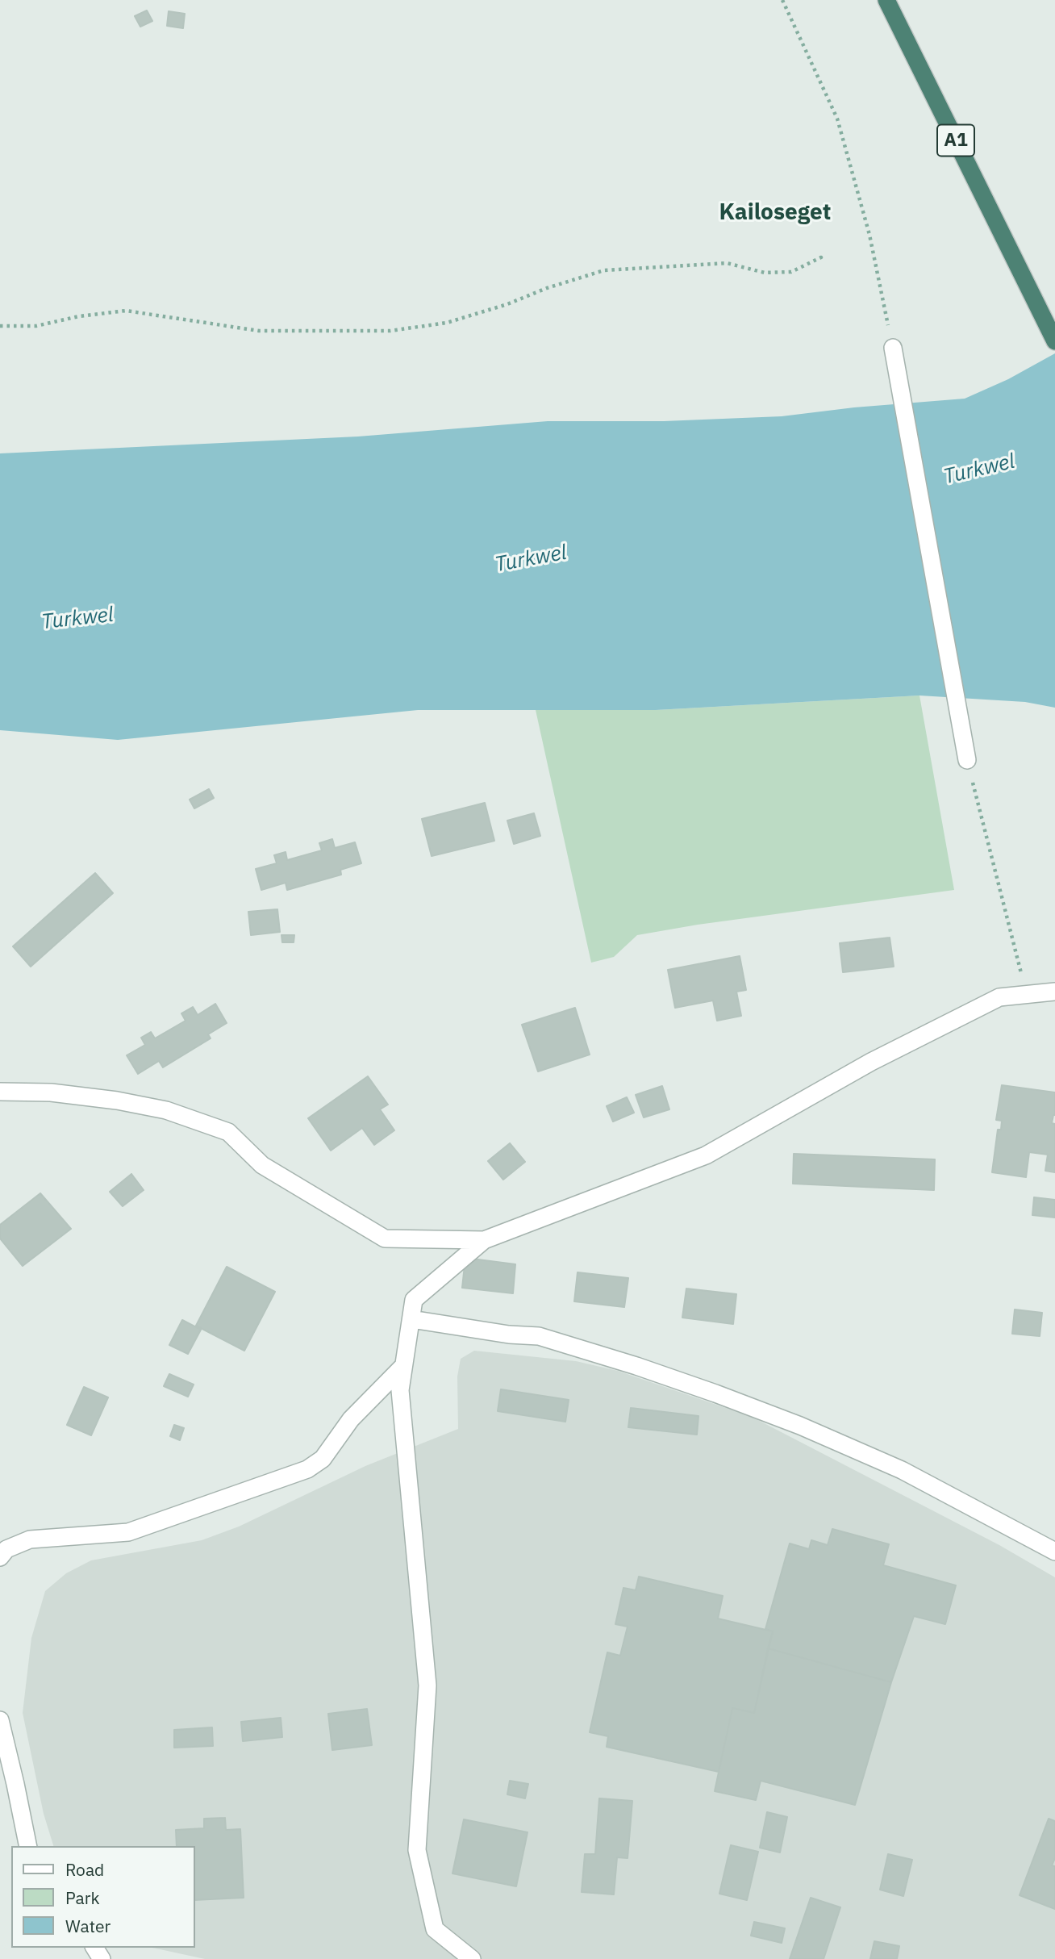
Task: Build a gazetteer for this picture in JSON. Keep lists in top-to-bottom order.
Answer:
{
  "streets": {
    "highway": ["A1"]
  },
  "districts": ["Kailoseget"],
  "water": ["Turkwel"],
  "legend": ["Road", "Park", "Water"]
}
